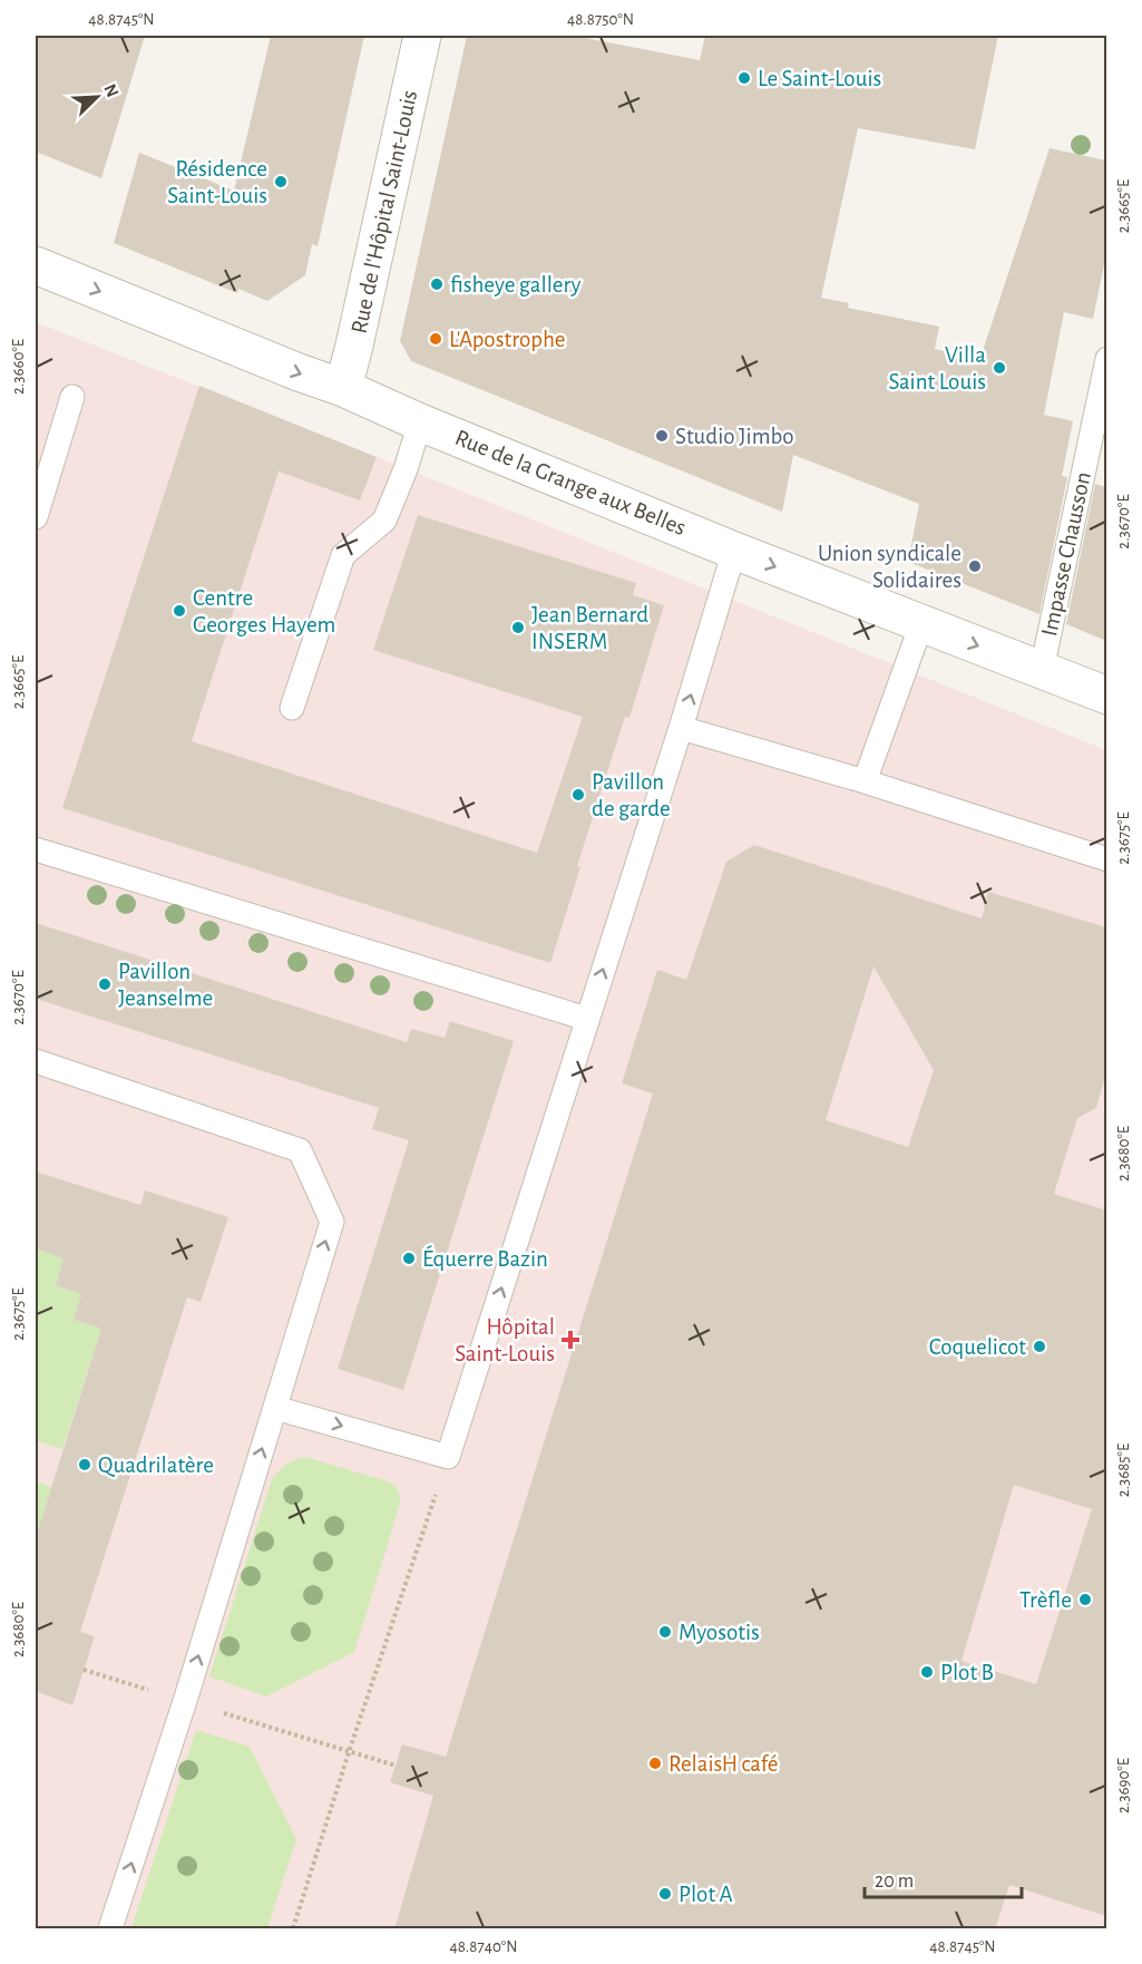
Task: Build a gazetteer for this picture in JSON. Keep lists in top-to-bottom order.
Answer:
{
  "streets": {
    "street": ["Rue de l'Hôpital Saint-Louis", "Rue de la Grange aux Belles"],
    "lane": ["Impasse Chausson"]
  },
  "crossings": [
    ["Rue de l'Hôpital Saint-Louis", "Rue de la Grange aux Belles"],
    ["Rue de la Grange aux Belles", "Impasse Chausson"]
  ],
  "one_way": ["Rue de la Grange aux Belles"],
  "places": {
    "other": [
      "Le Saint-Louis",
      "Résidence Saint-Louis",
      "fisheye gallery",
      "L'Apostrophe",
      "Villa Saint Louis",
      "Studio Jimbo",
      "Union syndicale Solidaires",
      "Centre Georges Hayem",
      "Jean Bernard INSERM",
      "Pavillon de garde",
      "Pavillon Jeanselme",
      "Équerre Bazin",
      "Coquelicot",
      "Quadrilatère",
      "Trèfle",
      "Myosotis",
      "Plot B",
      "RelaisH café",
      "Plot A"
    ],
    "health": ["Hôpital Saint-Louis"]
  },
  "scale_bar": "20 m",
  "north": "top right",
  "coordinates": [
    "48.8745°N",
    "48.8750°N",
    "2.3665°E",
    "2.3660°E",
    "2.3670°E",
    "2.3675°E",
    "2.3680°E",
    "2.3685°E",
    "2.3690°E",
    "48.8740°N"
  ]
}
